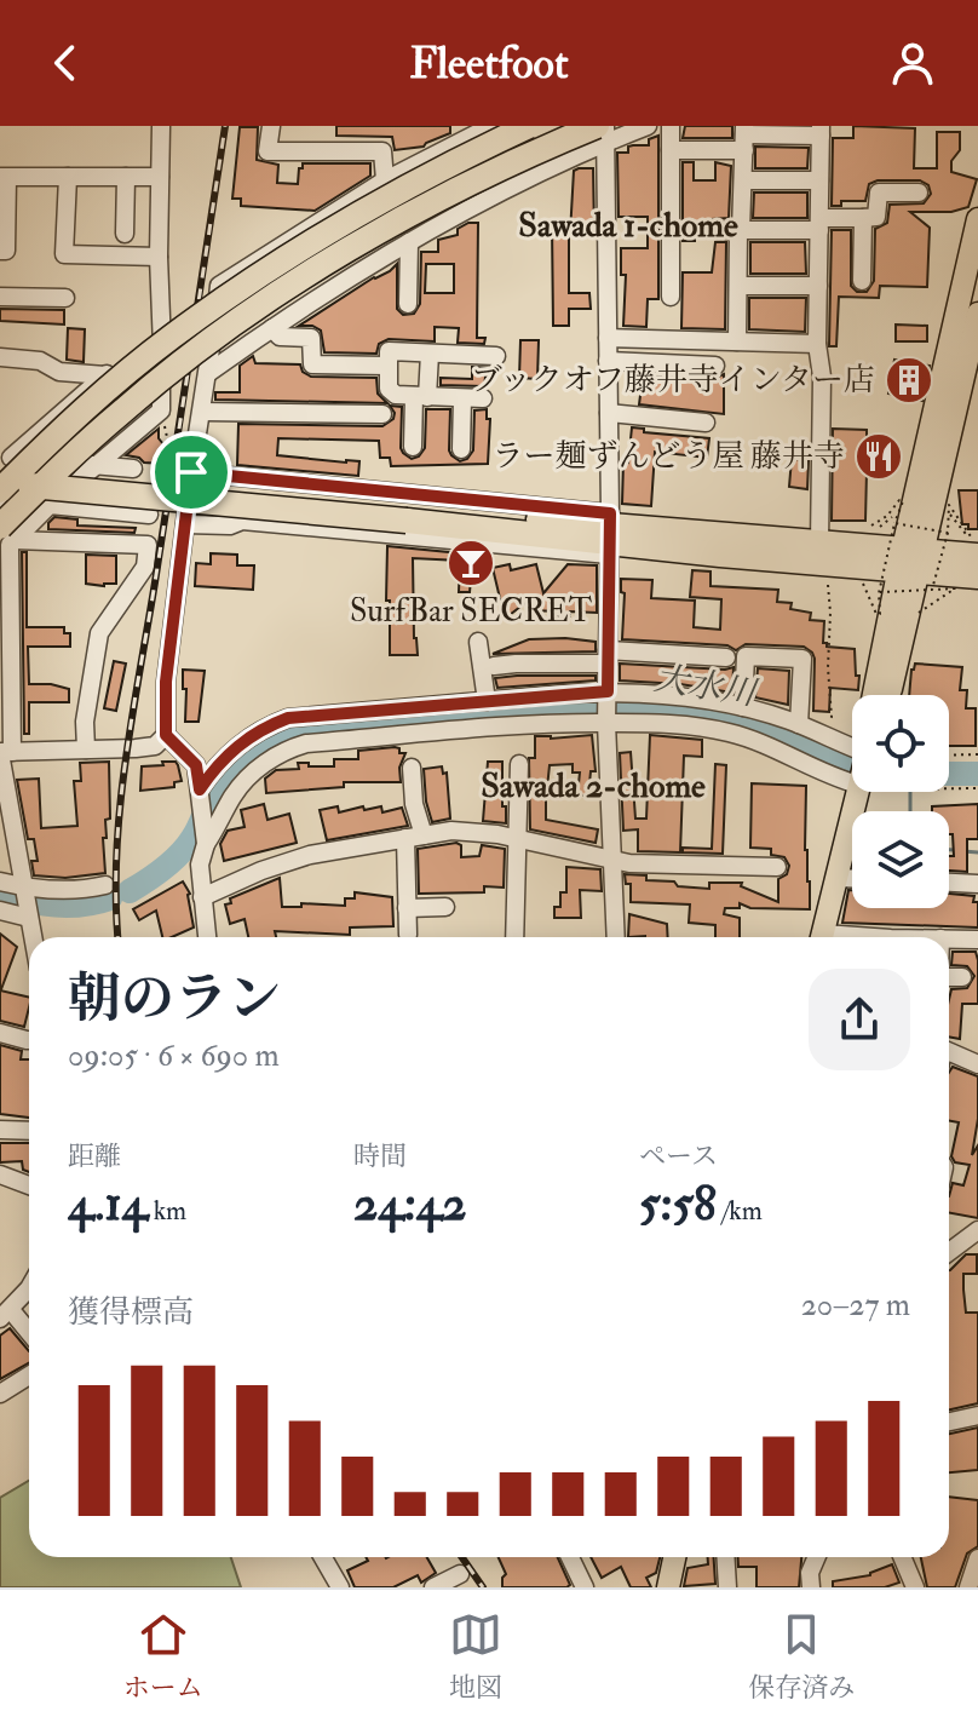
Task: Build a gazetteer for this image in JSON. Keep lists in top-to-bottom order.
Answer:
{
  "districts": ["Sawada 1-chome", "Sawada 2-chome"],
  "water": ["大水川"],
  "places": {
    "building": ["ブックオフ藤井寺インター店"],
    "restaurant": ["ラー麺ずんどう屋 藤井寺"],
    "bar": ["SurfBar SECRET"]
  },
  "page": {
    "header": "Fleetfoot",
    "heading": ["朝のラン", "09:05 · 6 × 690 m"],
    "stats": [
      ["距離", "4.14 km"],
      ["時間", "24:42"],
      ["ペース", "5:58 /km"]
    ],
    "chart": ["獲得標高", "20–27 m"],
    "tabs": ["ホーム", "地図", "保存済み"]
  }
}
